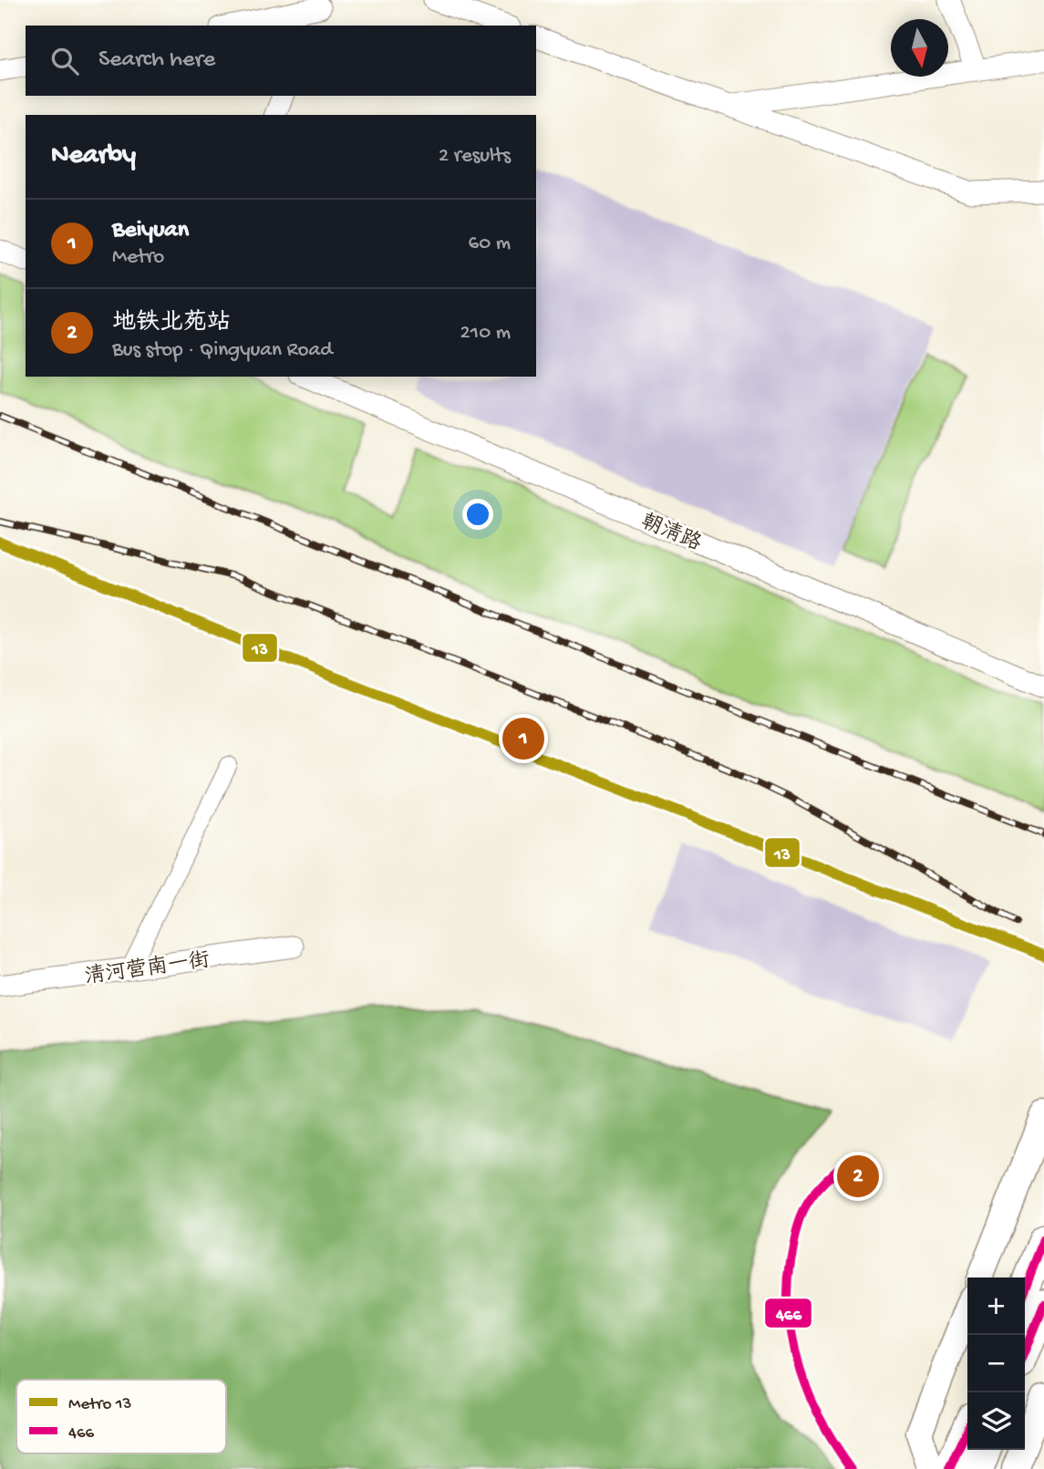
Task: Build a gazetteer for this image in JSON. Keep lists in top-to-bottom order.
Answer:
{
  "streets": {
    "street": ["朝清路", "清河营南一街"]
  },
  "lines": ["metro line 13", "transit line 466"],
  "legend": ["Metro 13", "466"],
  "north": "bottom",
  "page": {
    "search": "Search here",
    "heading": ["Nearby", "2 results"],
    "list": [
      {
        "mark": "1",
        "name": "Beiyuan",
        "note": "Metro",
        "value": "60 m"
      },
      {
        "mark": "2",
        "name": "地铁北苑站",
        "note": "Bus stop · Qingyuan Road",
        "value": "210 m"
      }
    ],
    "pins": ["1", "2"],
    "map_buttons": ["+", "−"]
  }
}
